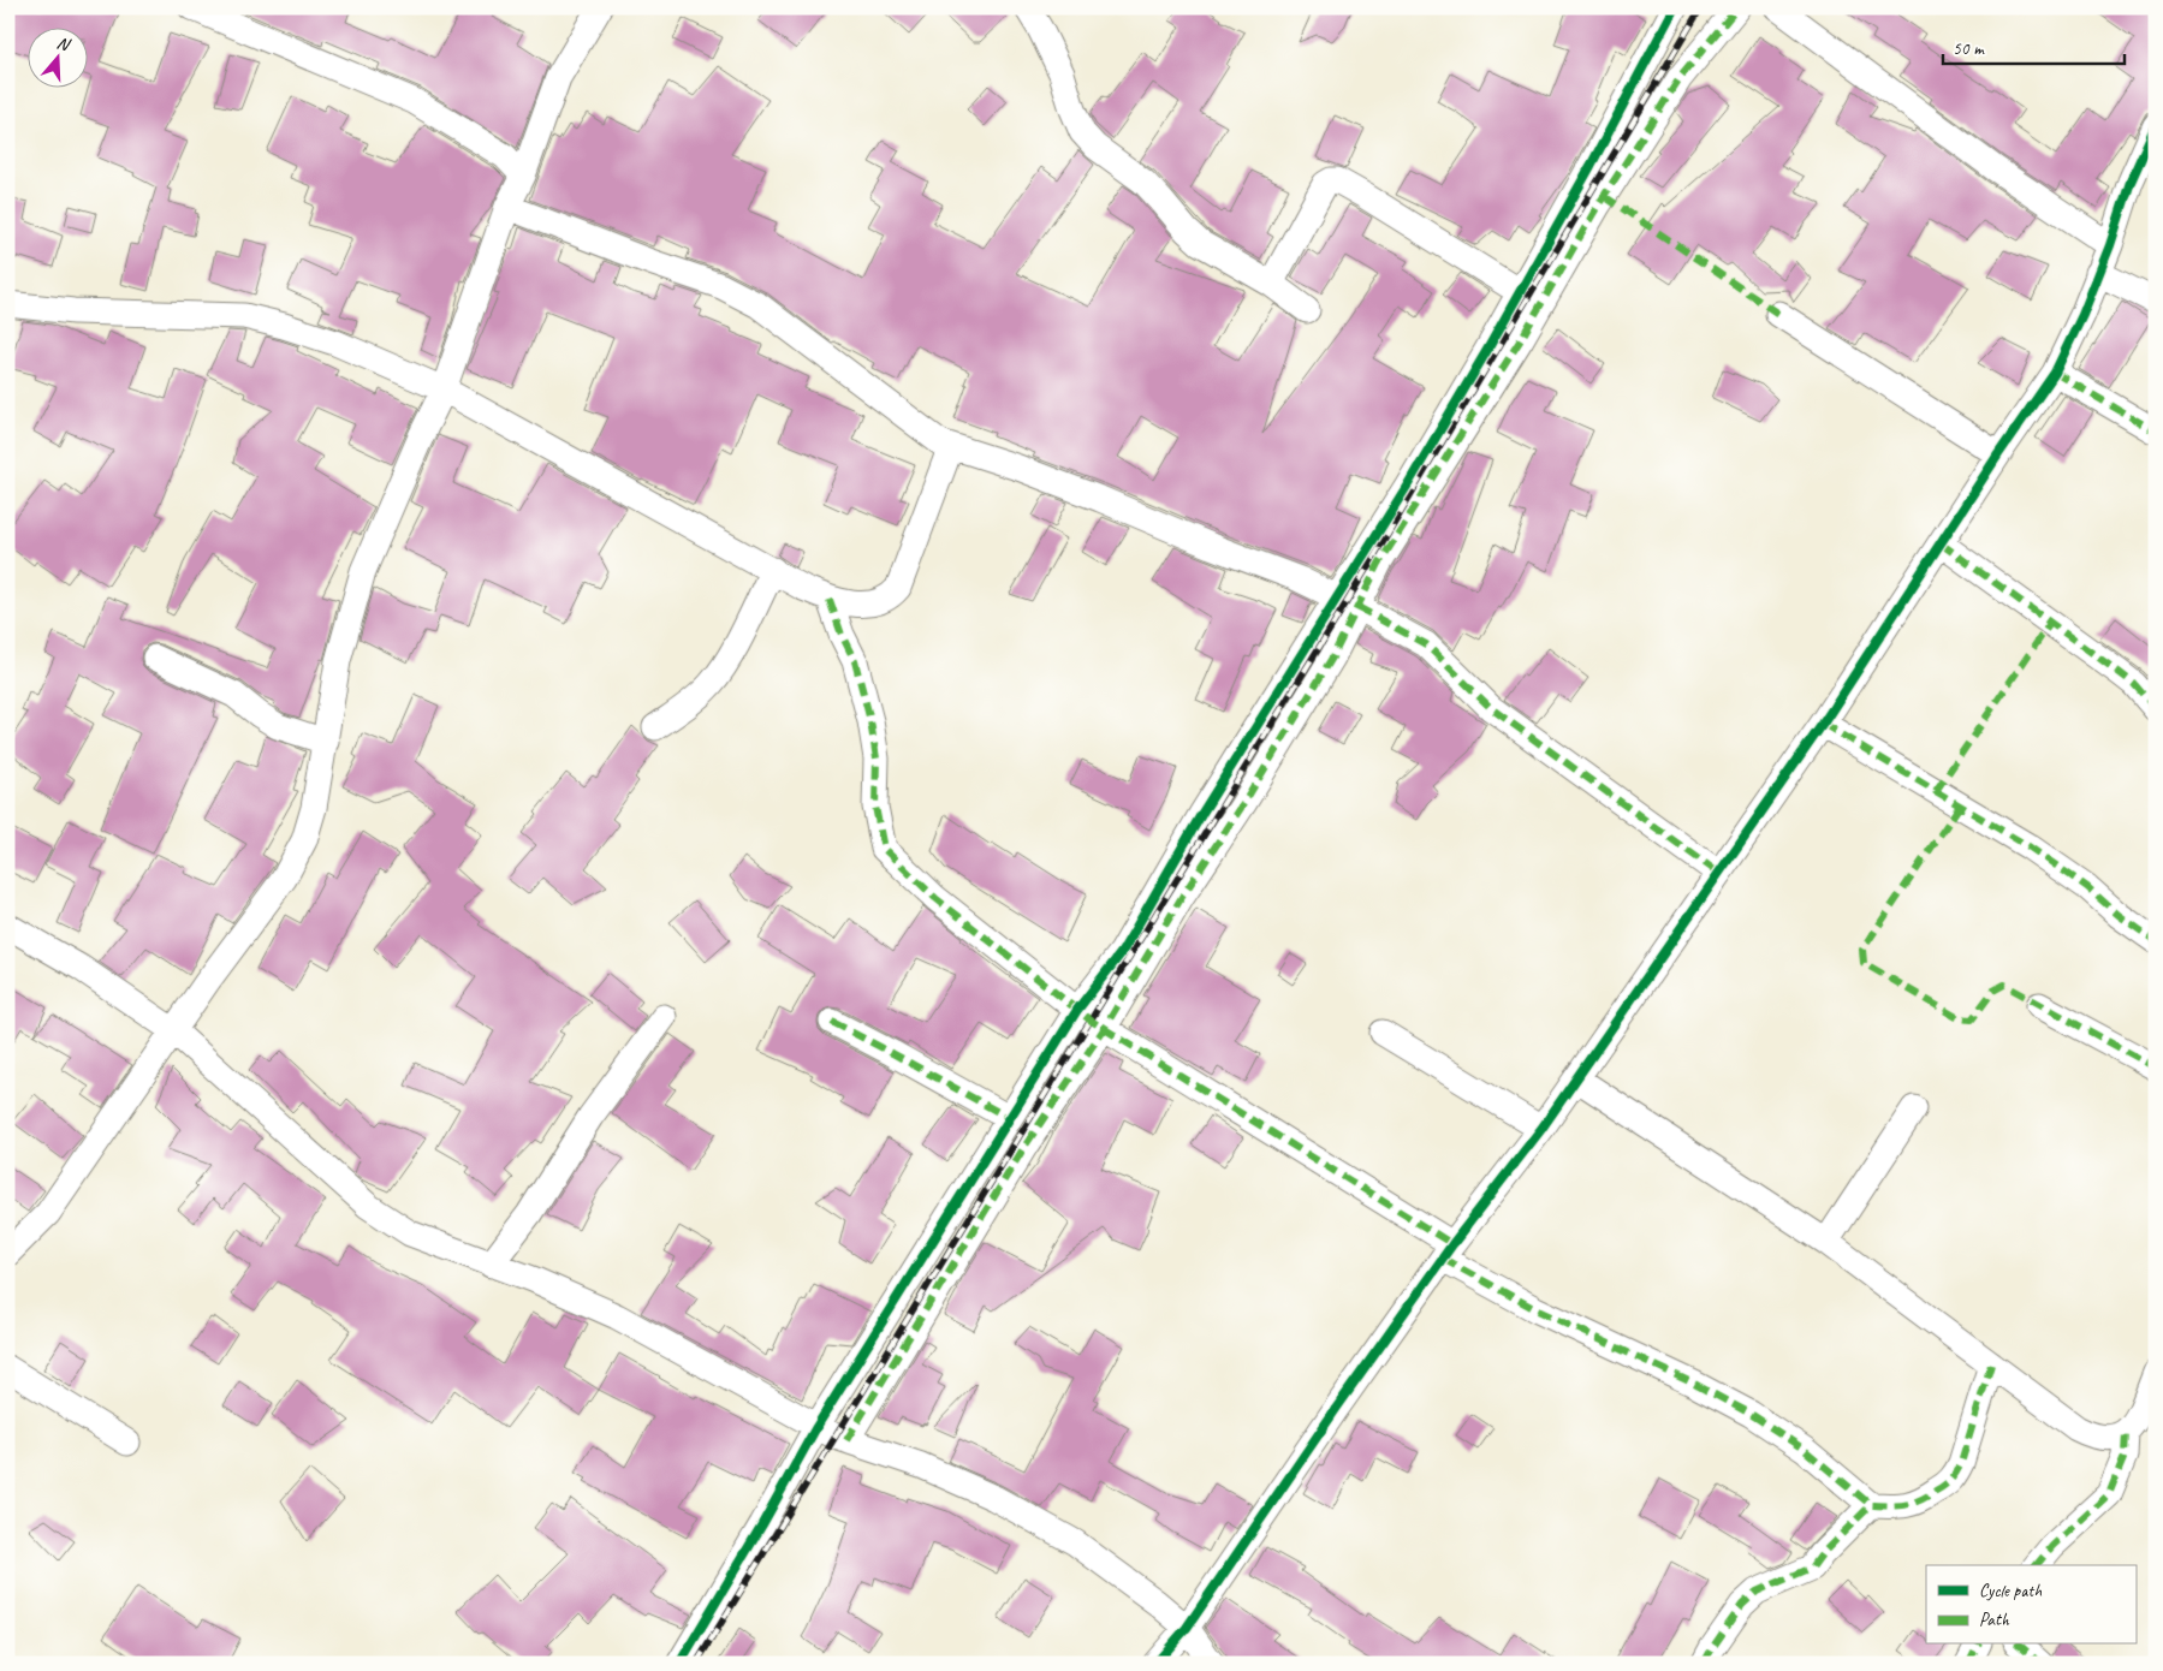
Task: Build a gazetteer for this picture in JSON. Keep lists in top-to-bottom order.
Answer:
{
  "legend": ["Cycle path", "Path"],
  "scale_bar": "50 m",
  "north": "top"
}
